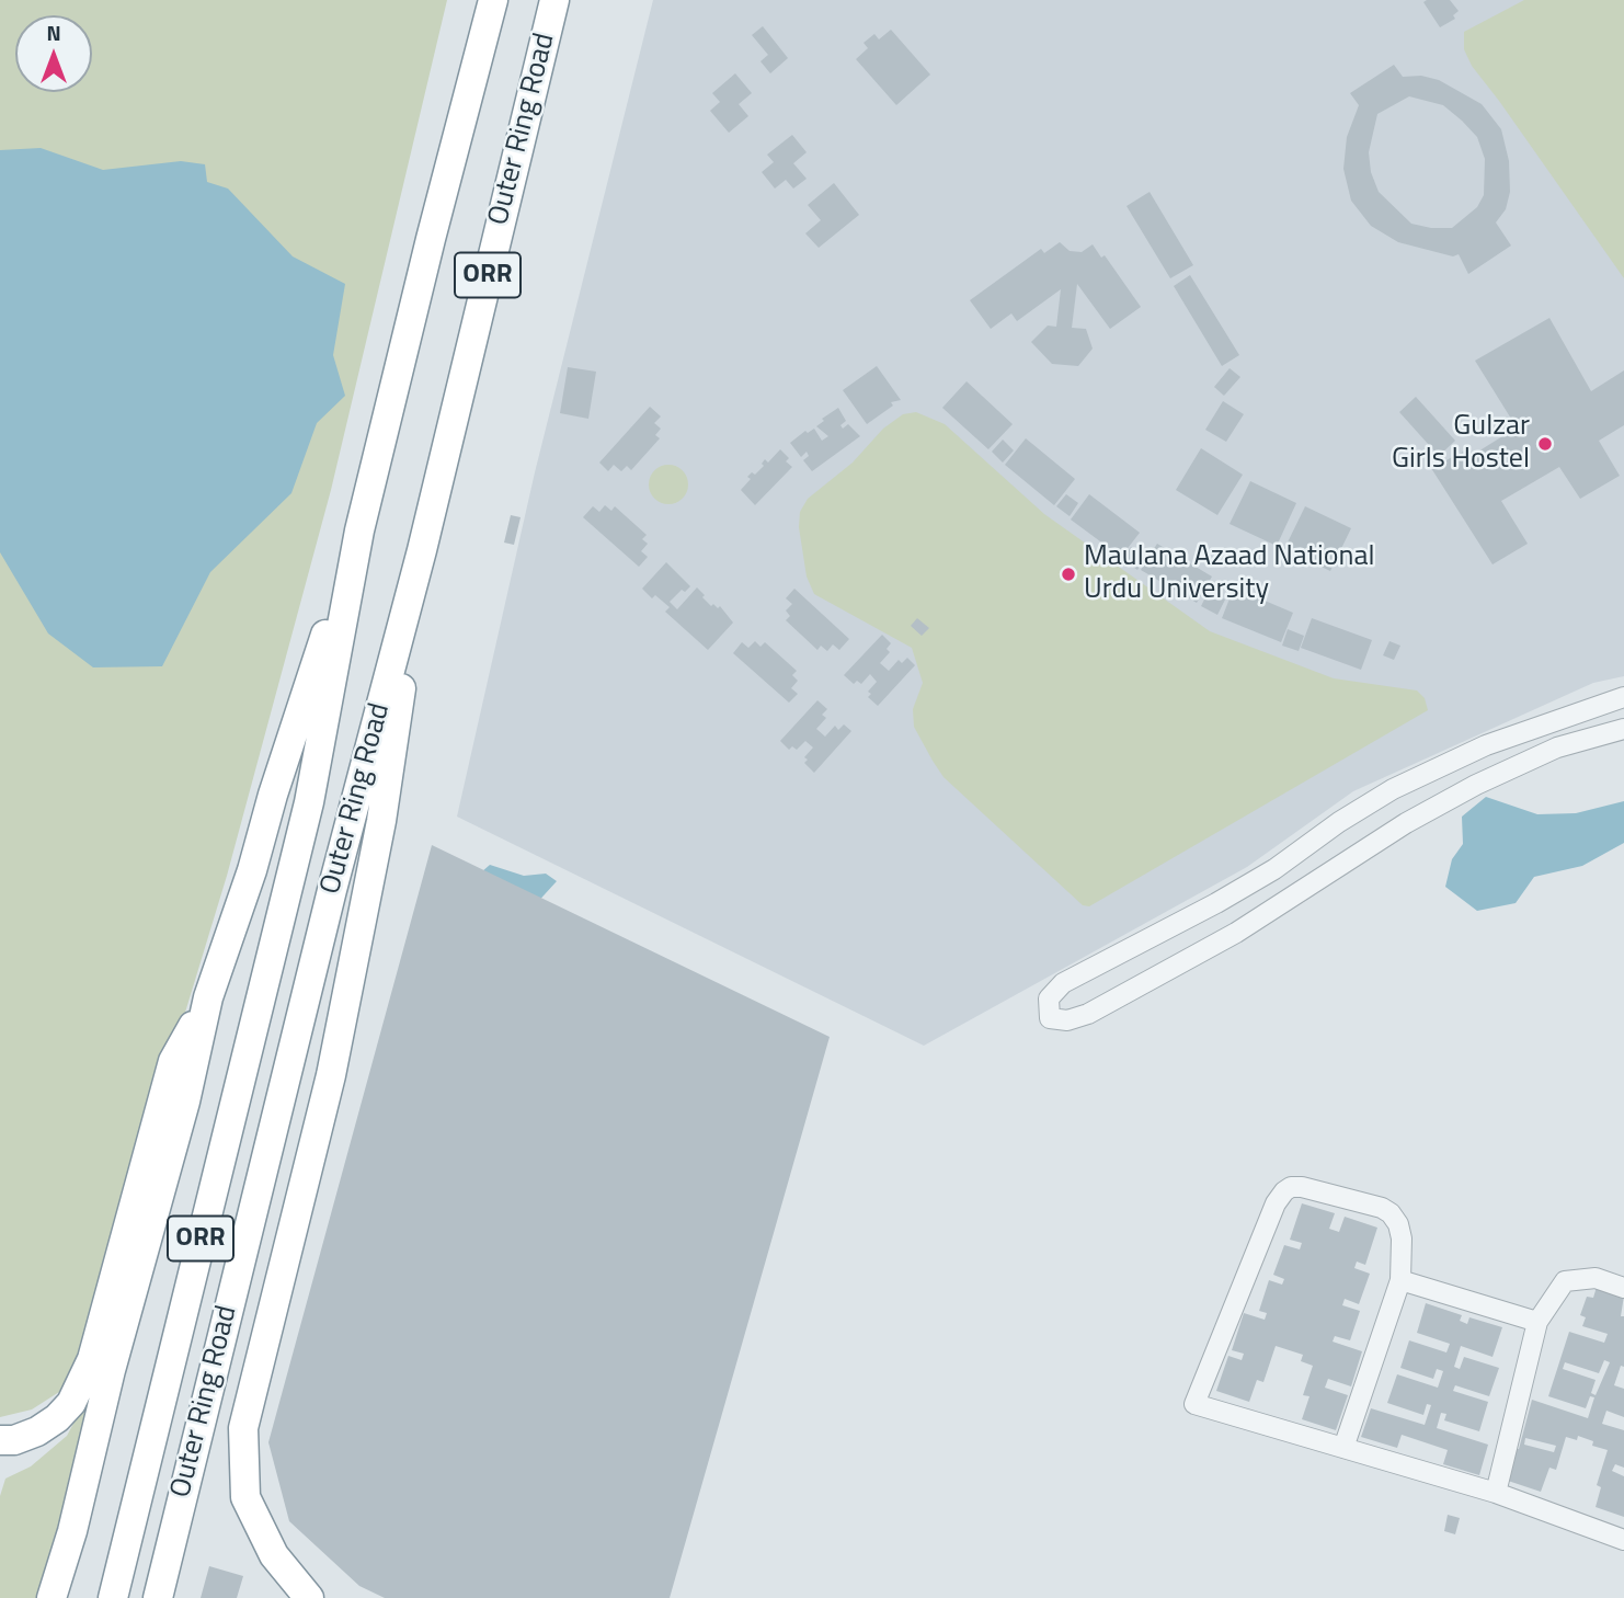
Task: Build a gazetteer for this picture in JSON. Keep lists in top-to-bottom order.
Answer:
{
  "streets": {
    "highway": ["Outer Ring Road", "ORR"]
  },
  "crossings": [
    ["Outer Ring Road", "ORR"]
  ],
  "places": ["Gulzar Girls Hostel", "Maulana Azaad National Urdu University"],
  "north": "top"
}
